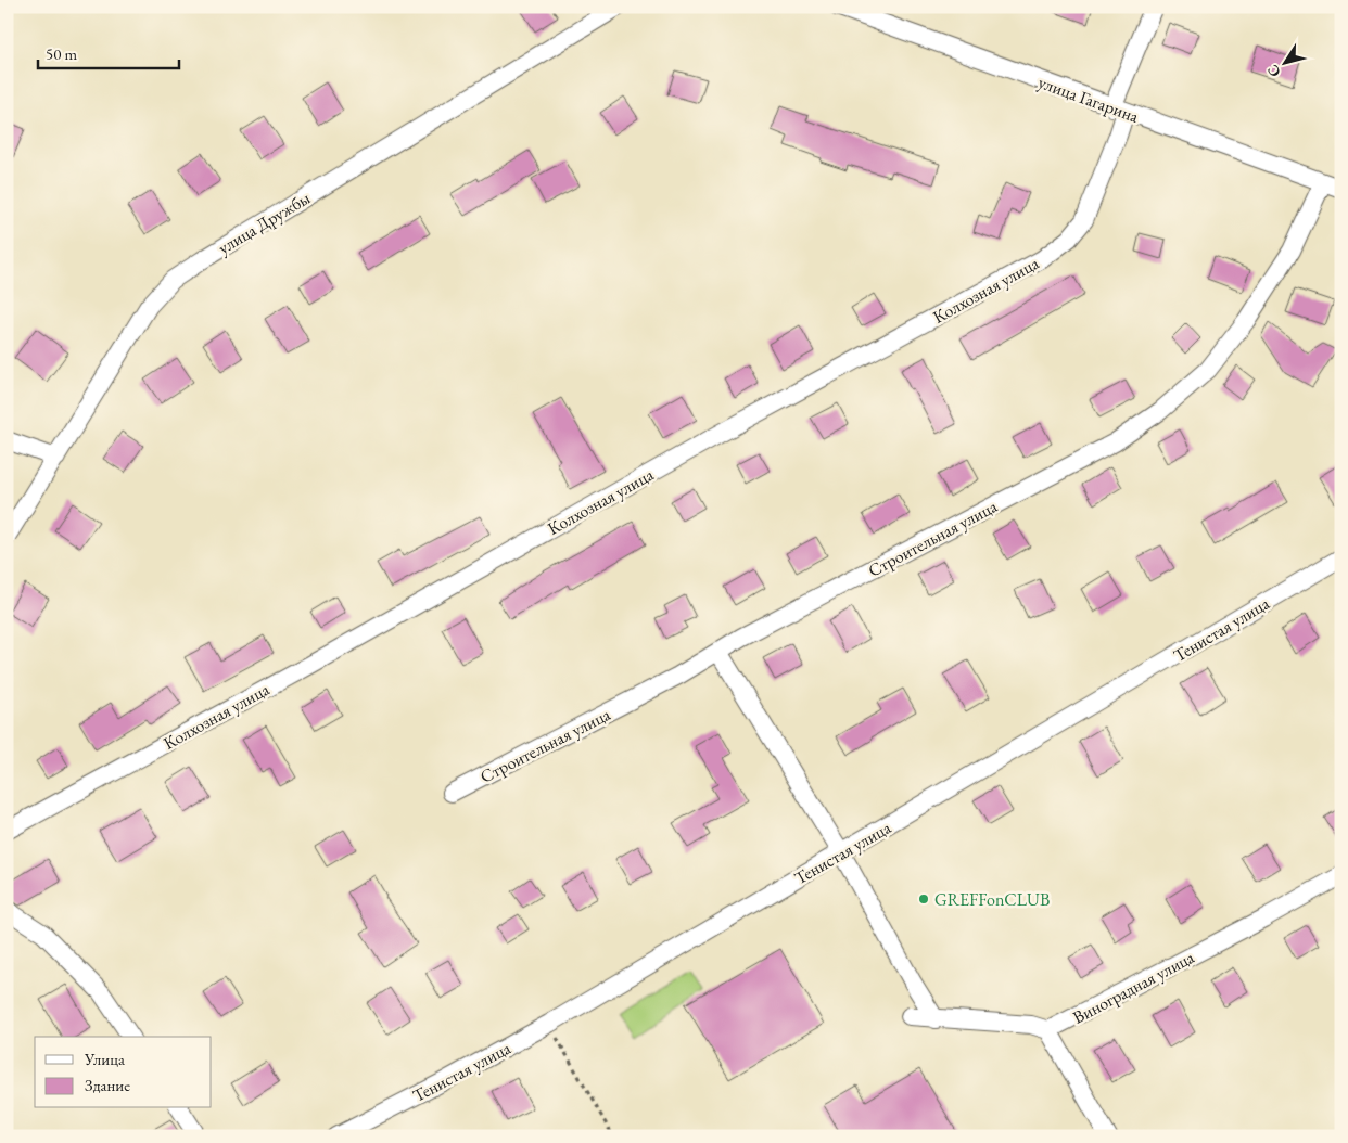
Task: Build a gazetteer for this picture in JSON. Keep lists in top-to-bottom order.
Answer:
{
  "streets": {
    "street": [
      "улица Гагарина",
      "улица Дружбы",
      "Колхозная улица",
      "Строительная улица",
      "Тенистая улица",
      "Виноградная улица"
    ]
  },
  "crossings": [
    ["улица Гагарина", "Колхозная улица"],
    ["улица Гагарина", "Строительная улица"]
  ],
  "places": ["GREFFonCLUB"],
  "legend": ["Улица", "Здание"],
  "scale_bar": "50 m",
  "north": "bottom left"
}
